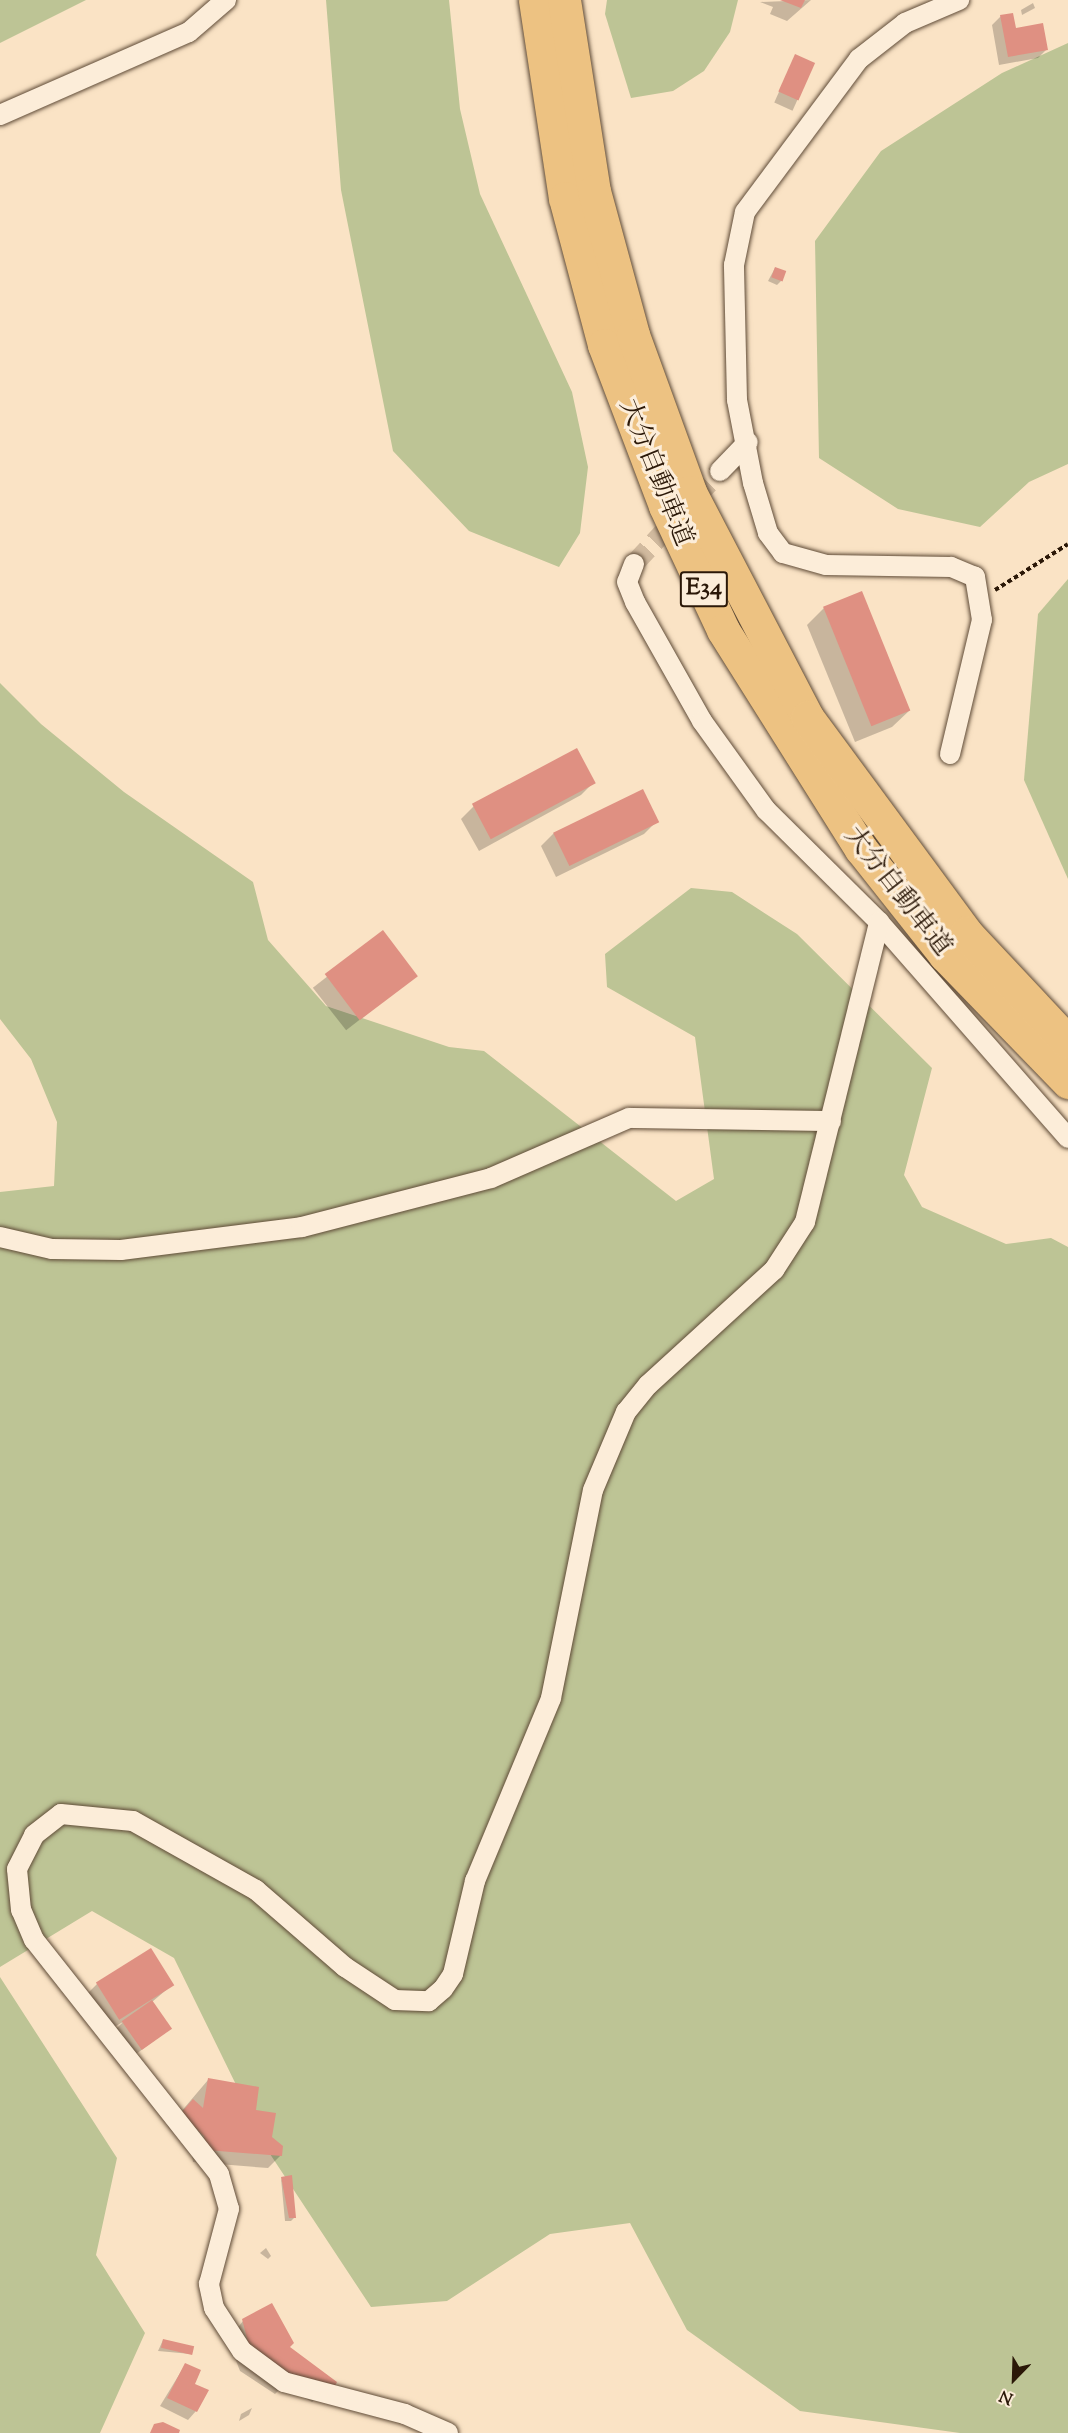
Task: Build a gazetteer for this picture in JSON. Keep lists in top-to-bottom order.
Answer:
{
  "streets": {
    "highway": ["大分自動車道", "E34"]
  },
  "north": "bottom left"
}
